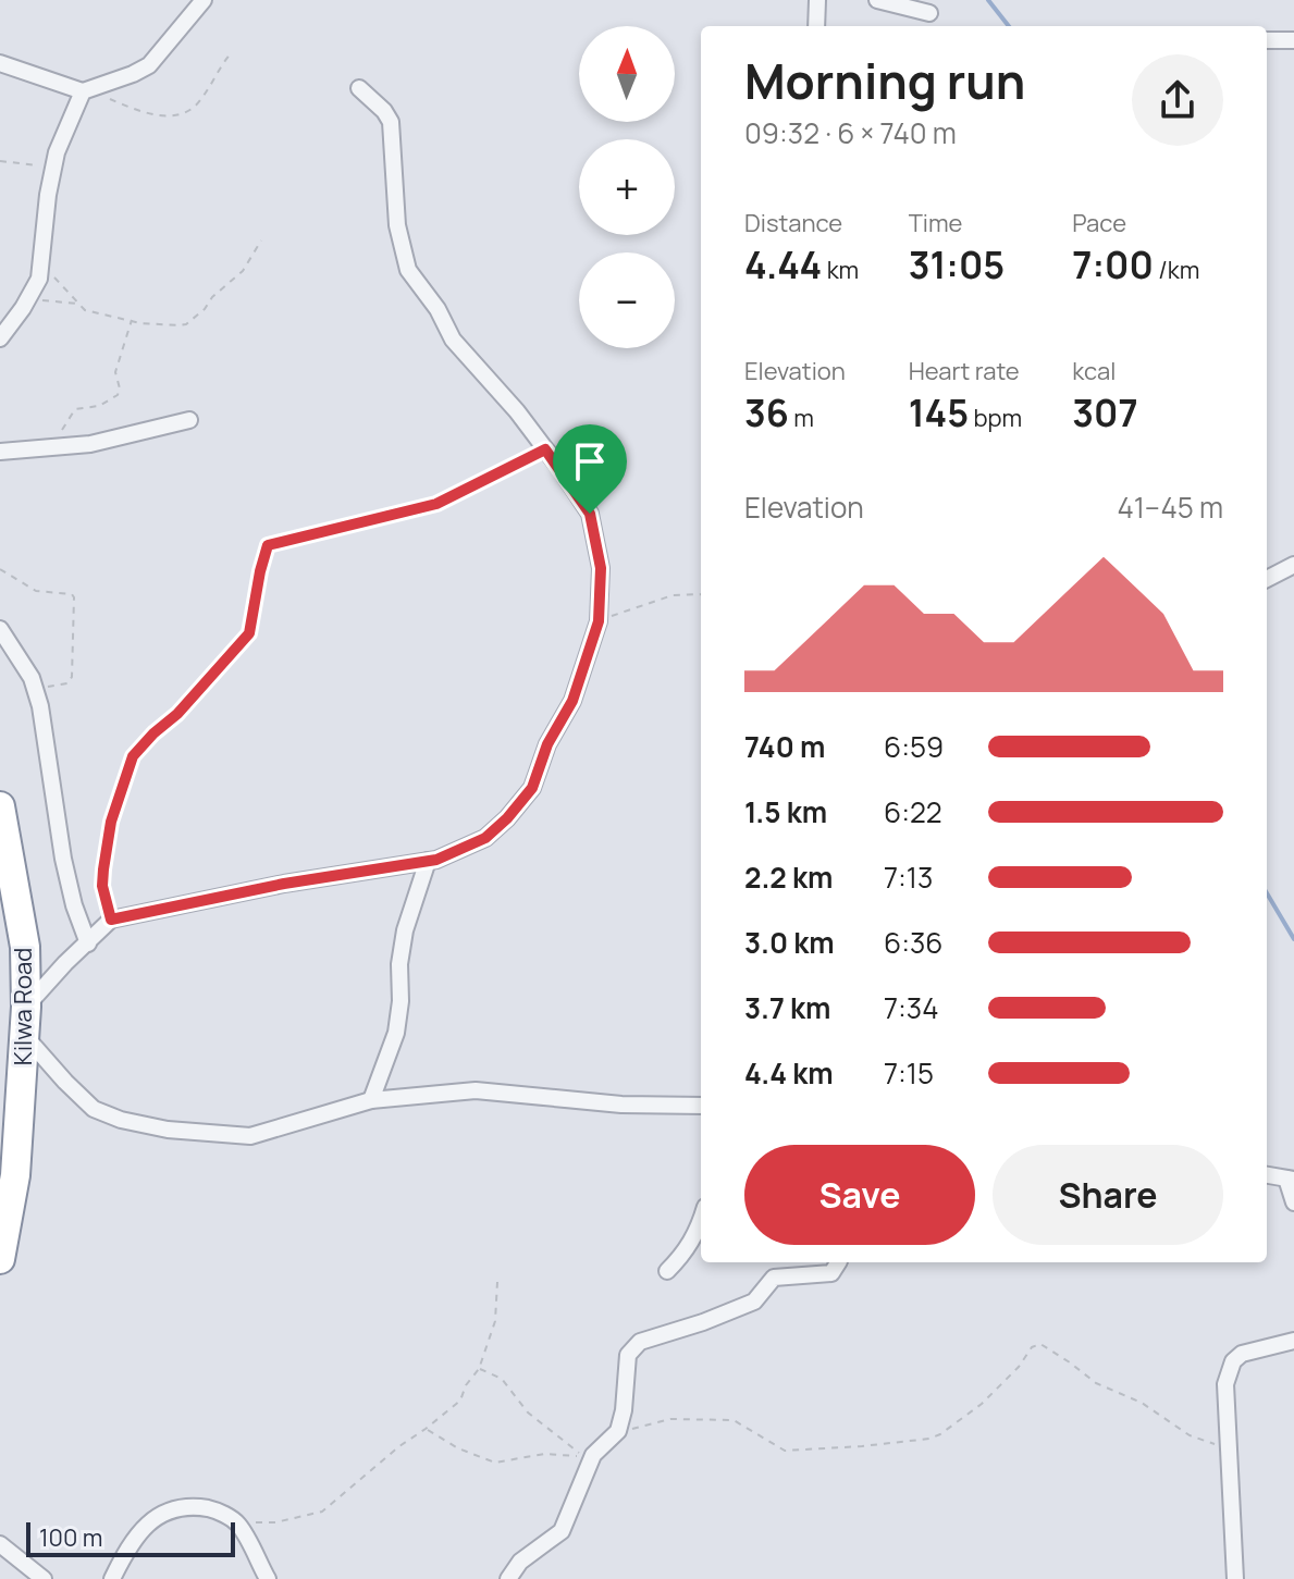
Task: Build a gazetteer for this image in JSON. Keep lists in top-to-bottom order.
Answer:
{
  "streets": {
    "highway": ["Kilwa Road"]
  },
  "scale_bar": "100 m",
  "north": "top",
  "page": {
    "map_buttons": ["+", "−"],
    "heading": ["Morning run", "09:32 · 6 × 740 m"],
    "stats": [
      ["Distance", "4.44 km"],
      ["Time", "31:05"],
      ["Pace", "7:00 /km"],
      ["Elevation", "36 m"],
      ["Heart rate", "145 bpm"],
      ["kcal", "307"]
    ],
    "chart": ["Elevation", "41–45 m"],
    "list": [
      {
        "name": "740 m",
        "note": "6:59"
      },
      {
        "name": "1.5 km",
        "note": "6:22"
      },
      {
        "name": "2.2 km",
        "note": "7:13"
      },
      {
        "name": "3.0 km",
        "note": "6:36"
      },
      {
        "name": "3.7 km",
        "note": "7:34"
      },
      {
        "name": "4.4 km",
        "note": "7:15"
      }
    ],
    "buttons": ["Save", "Share"],
    "scale": "100 m"
  }
}
